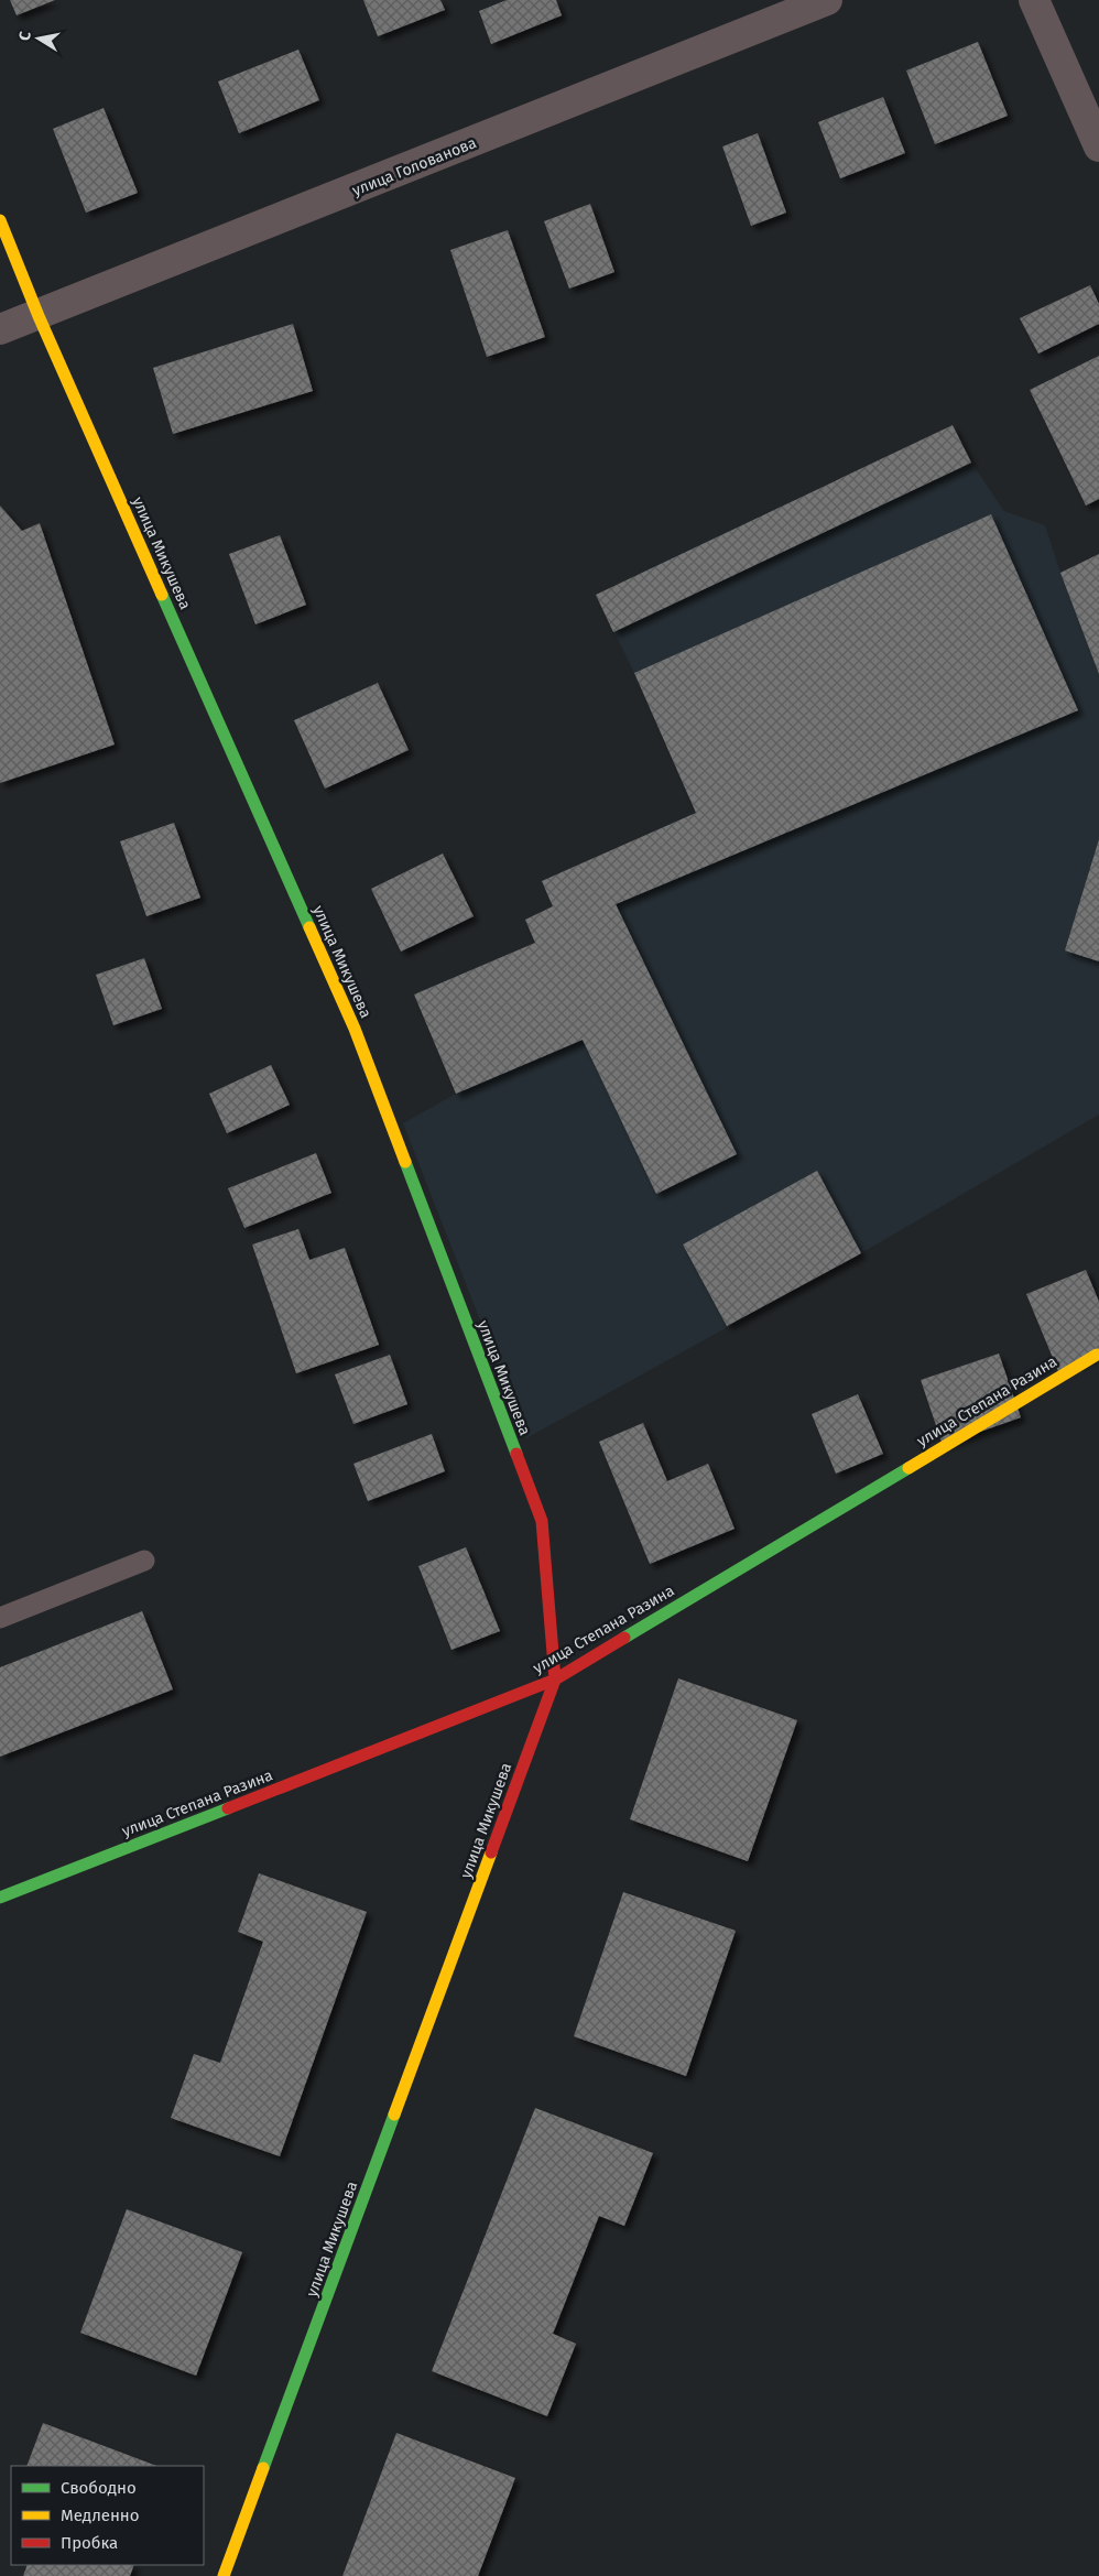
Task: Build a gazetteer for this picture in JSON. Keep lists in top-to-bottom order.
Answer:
{
  "streets": {
    "street": ["улица Голованова", "улица Микушева", "улица Степана Разина"]
  },
  "crossings": [
    ["улица Голованова", "улица Микушева"],
    ["улица Микушева", "улица Степана Разина"]
  ],
  "legend": ["Свободно", "Медленно", "Пробка"],
  "north": "left"
}
